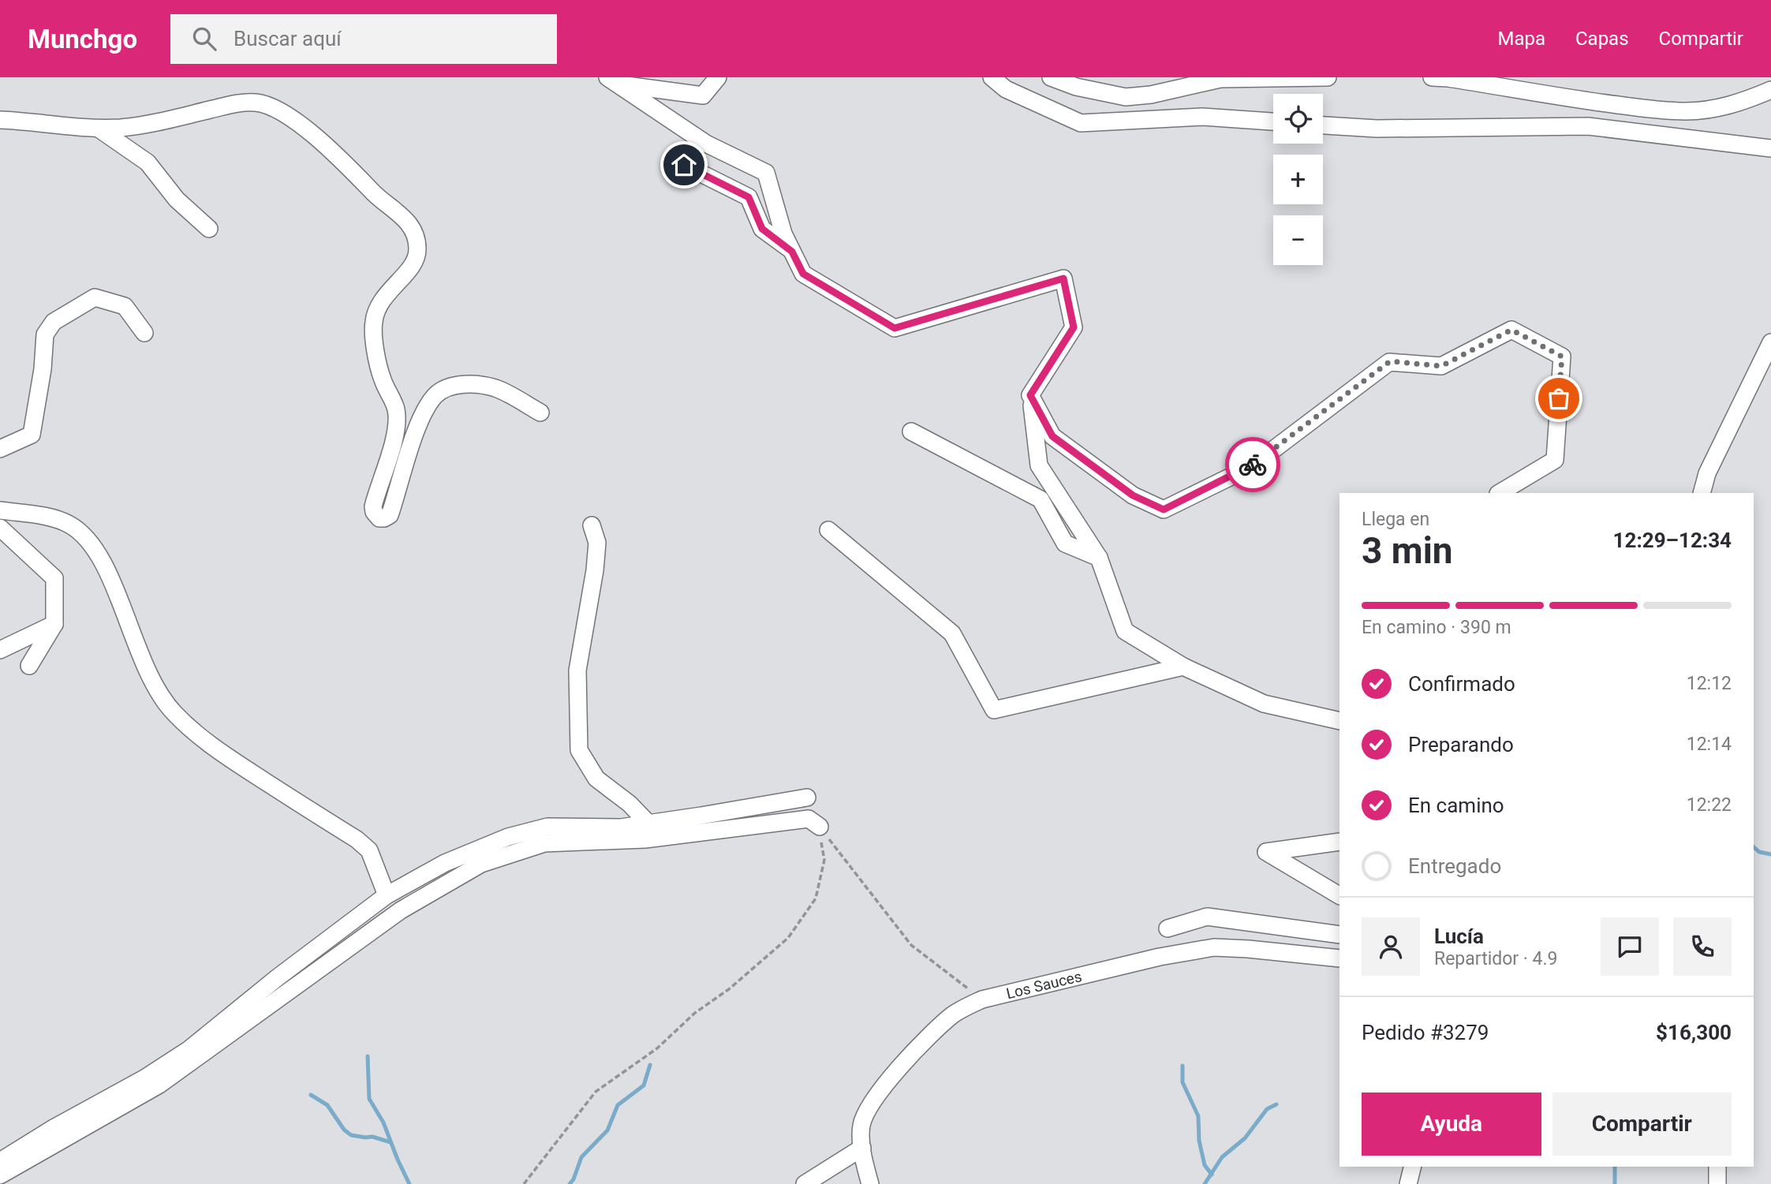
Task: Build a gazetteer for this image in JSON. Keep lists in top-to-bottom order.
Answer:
{
  "streets": {
    "street": ["Los Sauces"]
  },
  "page": {
    "header": "Munchgo",
    "search": "Buscar aquí",
    "nav": ["Mapa", "Capas", "Compartir"],
    "map_buttons": ["+", "−"],
    "heading": ["3 min", "Llega en", "12:29–12:34"],
    "panel": [
      "Lucía",
      "Repartidor · 4.9",
      "Pedido #3279",
      "$16,300"
    ],
    "bar": "En camino · 390 m",
    "list": [
      ["Confirmado", "12:12"],
      ["Preparando", "12:14"],
      ["En camino", "12:22"],
      "Entregado"
    ],
    "buttons": ["Ayuda", "Compartir"]
  }
}
